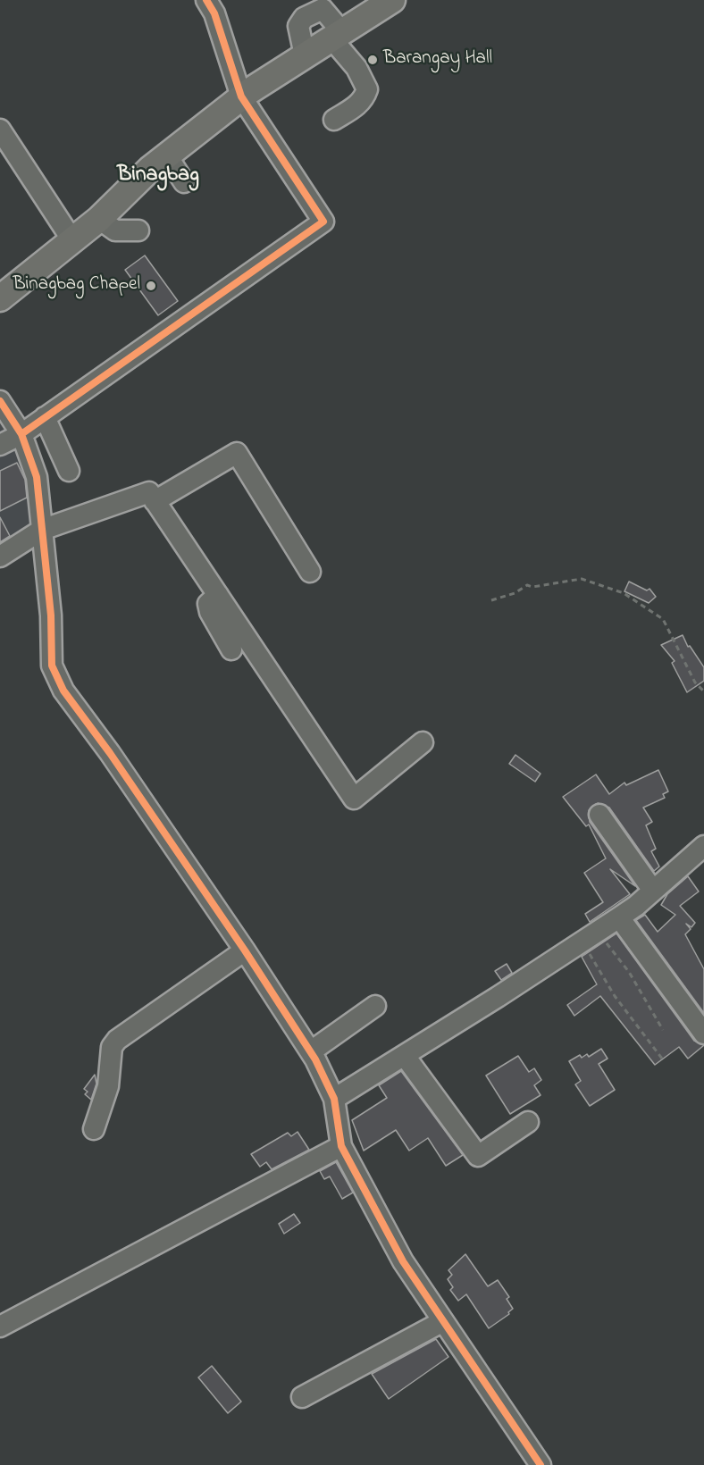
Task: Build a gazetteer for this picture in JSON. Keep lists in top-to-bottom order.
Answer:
{
  "districts": ["Binagbag"],
  "places": ["Barangay Hall", "Binagbag Chapel"]
}
